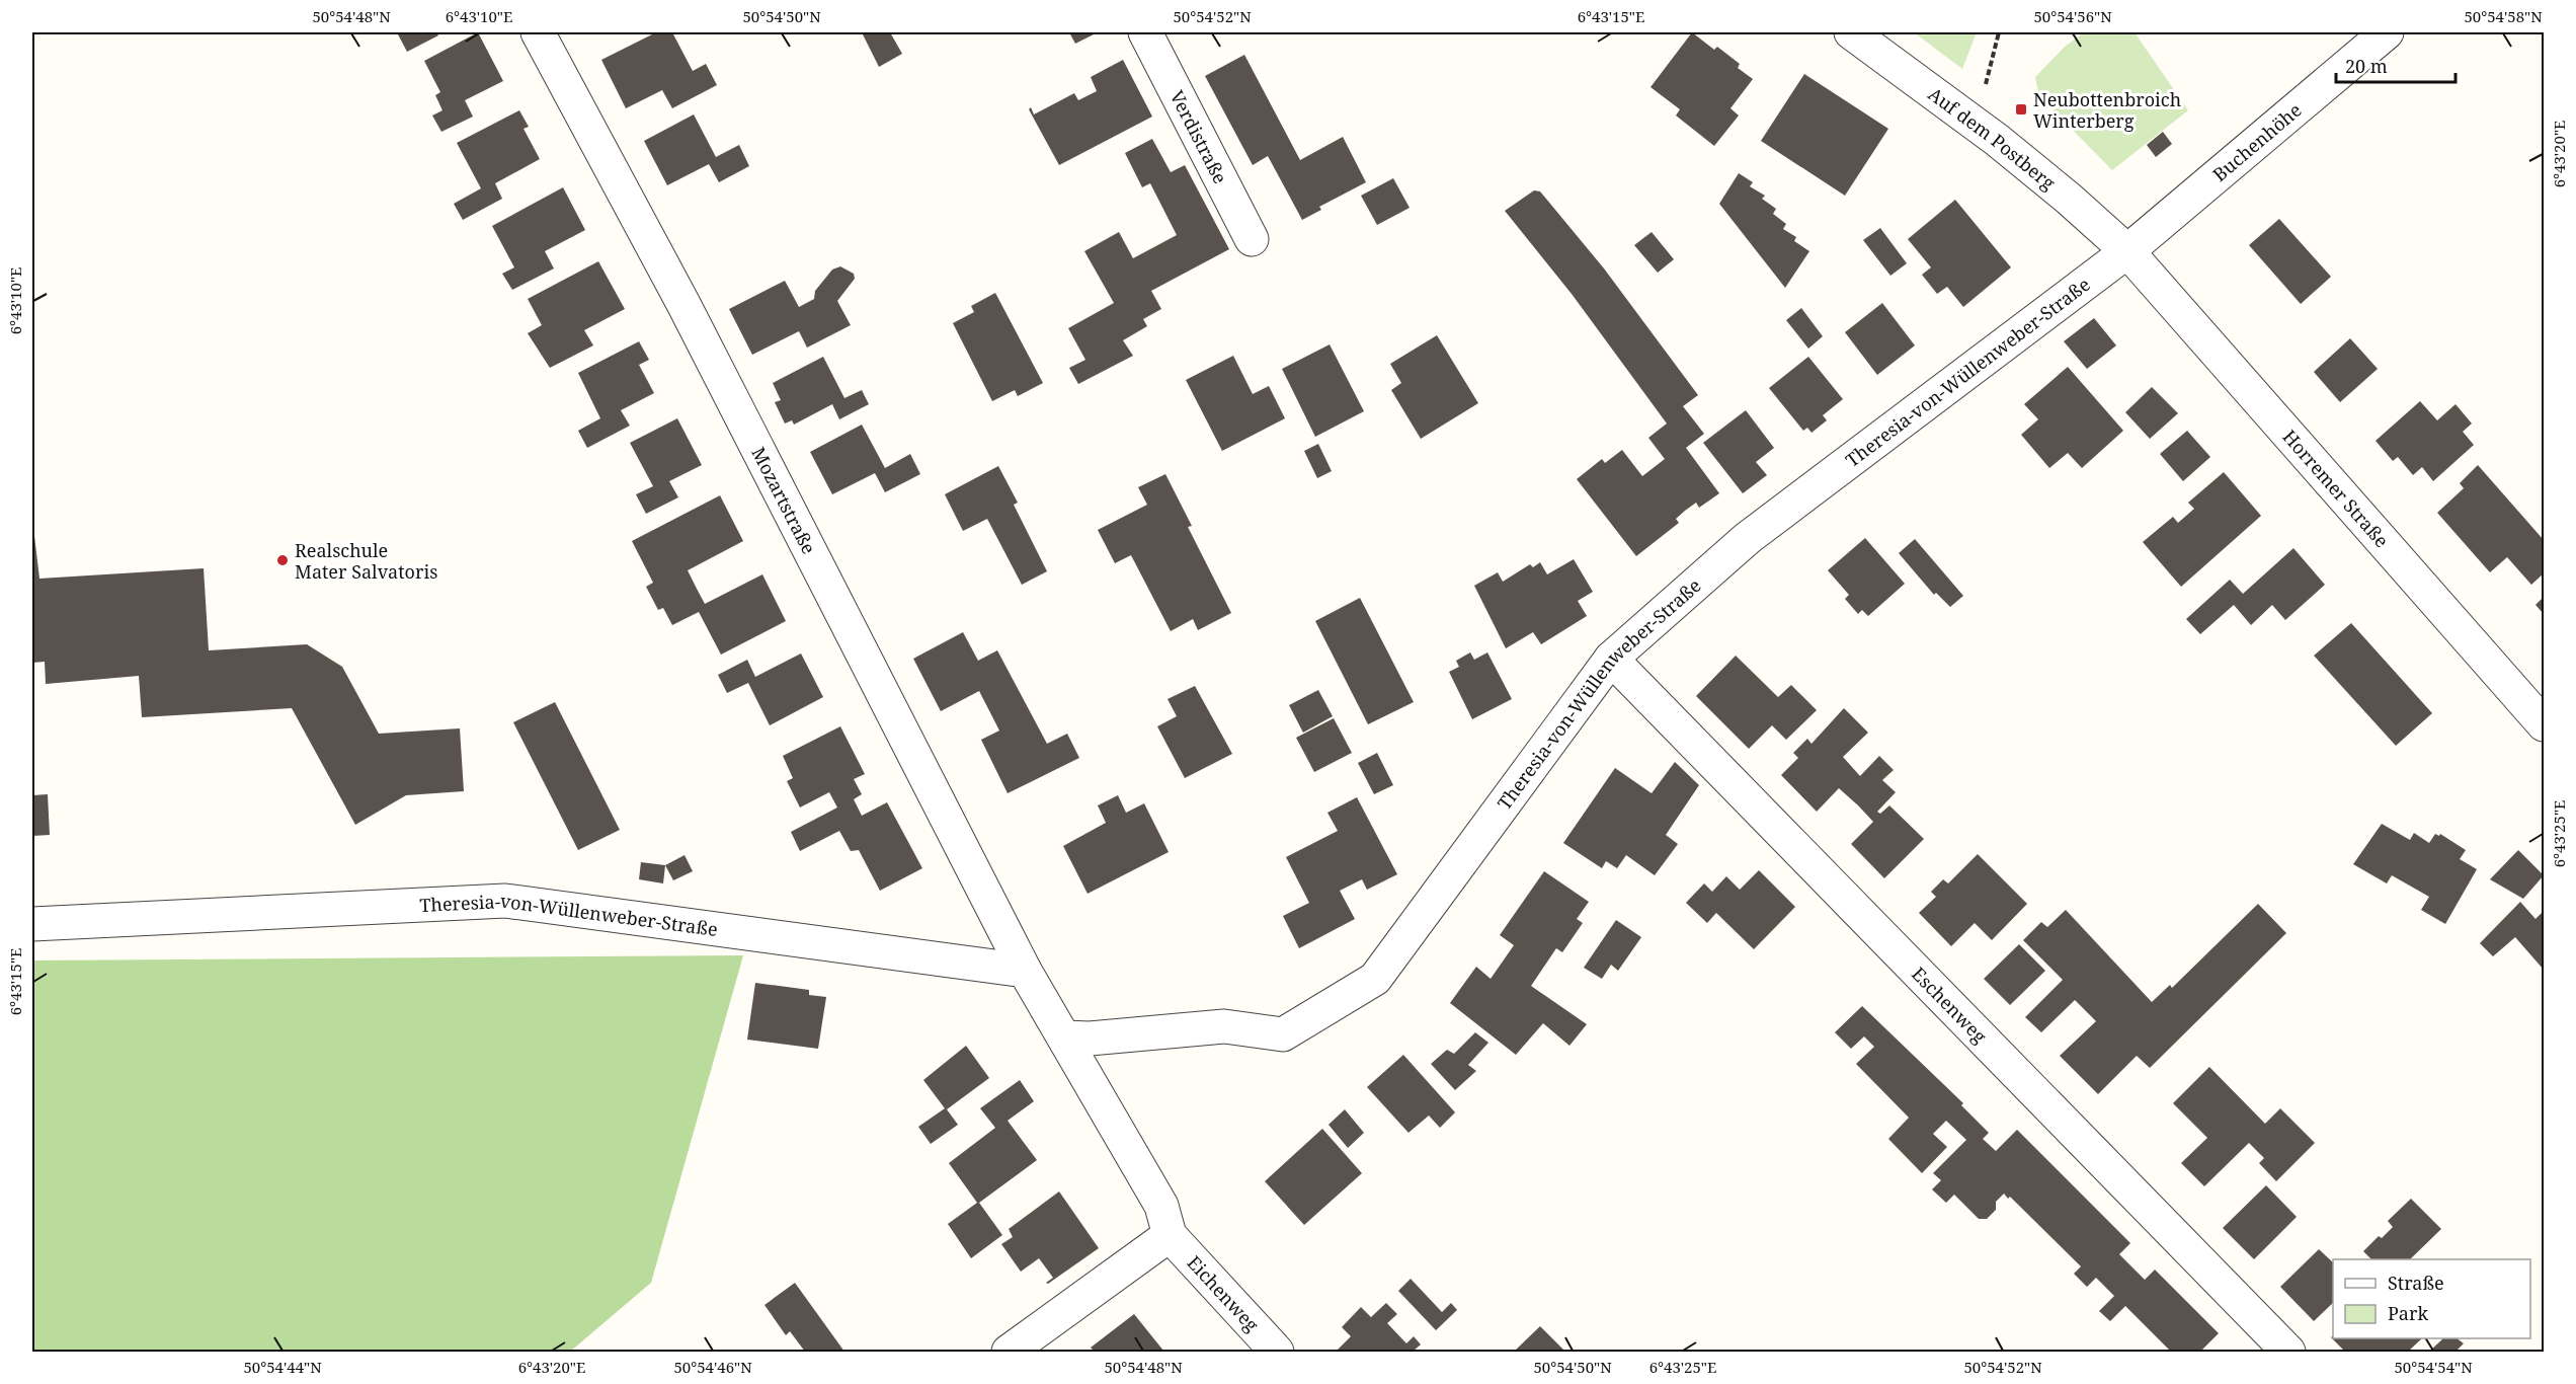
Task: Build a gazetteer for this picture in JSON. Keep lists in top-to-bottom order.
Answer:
{
  "streets": {
    "street": [
      "Verdistraße",
      "Auf dem Postberg",
      "Buchenhöhe",
      "Theresia-von-Wüllenweber-Straße",
      "Horremer Straße",
      "Mozartstraße",
      "Eschenweg",
      "Eichenweg"
    ]
  },
  "crossings": [
    ["Auf dem Postberg", "Buchenhöhe"],
    ["Auf dem Postberg", "Theresia-von-Wüllenweber-Straße"],
    ["Auf dem Postberg", "Horremer Straße"],
    ["Buchenhöhe", "Theresia-von-Wüllenweber-Straße"],
    ["Buchenhöhe", "Horremer Straße"],
    ["Theresia-von-Wüllenweber-Straße", "Horremer Straße"],
    ["Theresia-von-Wüllenweber-Straße", "Mozartstraße"],
    ["Theresia-von-Wüllenweber-Straße", "Eschenweg"]
  ],
  "places": {
    "transit": ["Neubottenbroich Winterberg"],
    "other": ["Realschule Mater Salvatoris"]
  },
  "legend": ["Straße", "Park"],
  "scale_bar": "20 m",
  "coordinates": [
    "50°54'48\"N",
    "6°43'10\"E",
    "50°54'50\"N",
    "50°54'52\"N",
    "6°43'15\"E",
    "50°54'56\"N",
    "50°54'58\"N",
    "6°43'20\"E",
    "6°43'25\"E",
    "50°54'44\"N",
    "50°54'46\"N",
    "50°54'54\"N"
  ]
}
